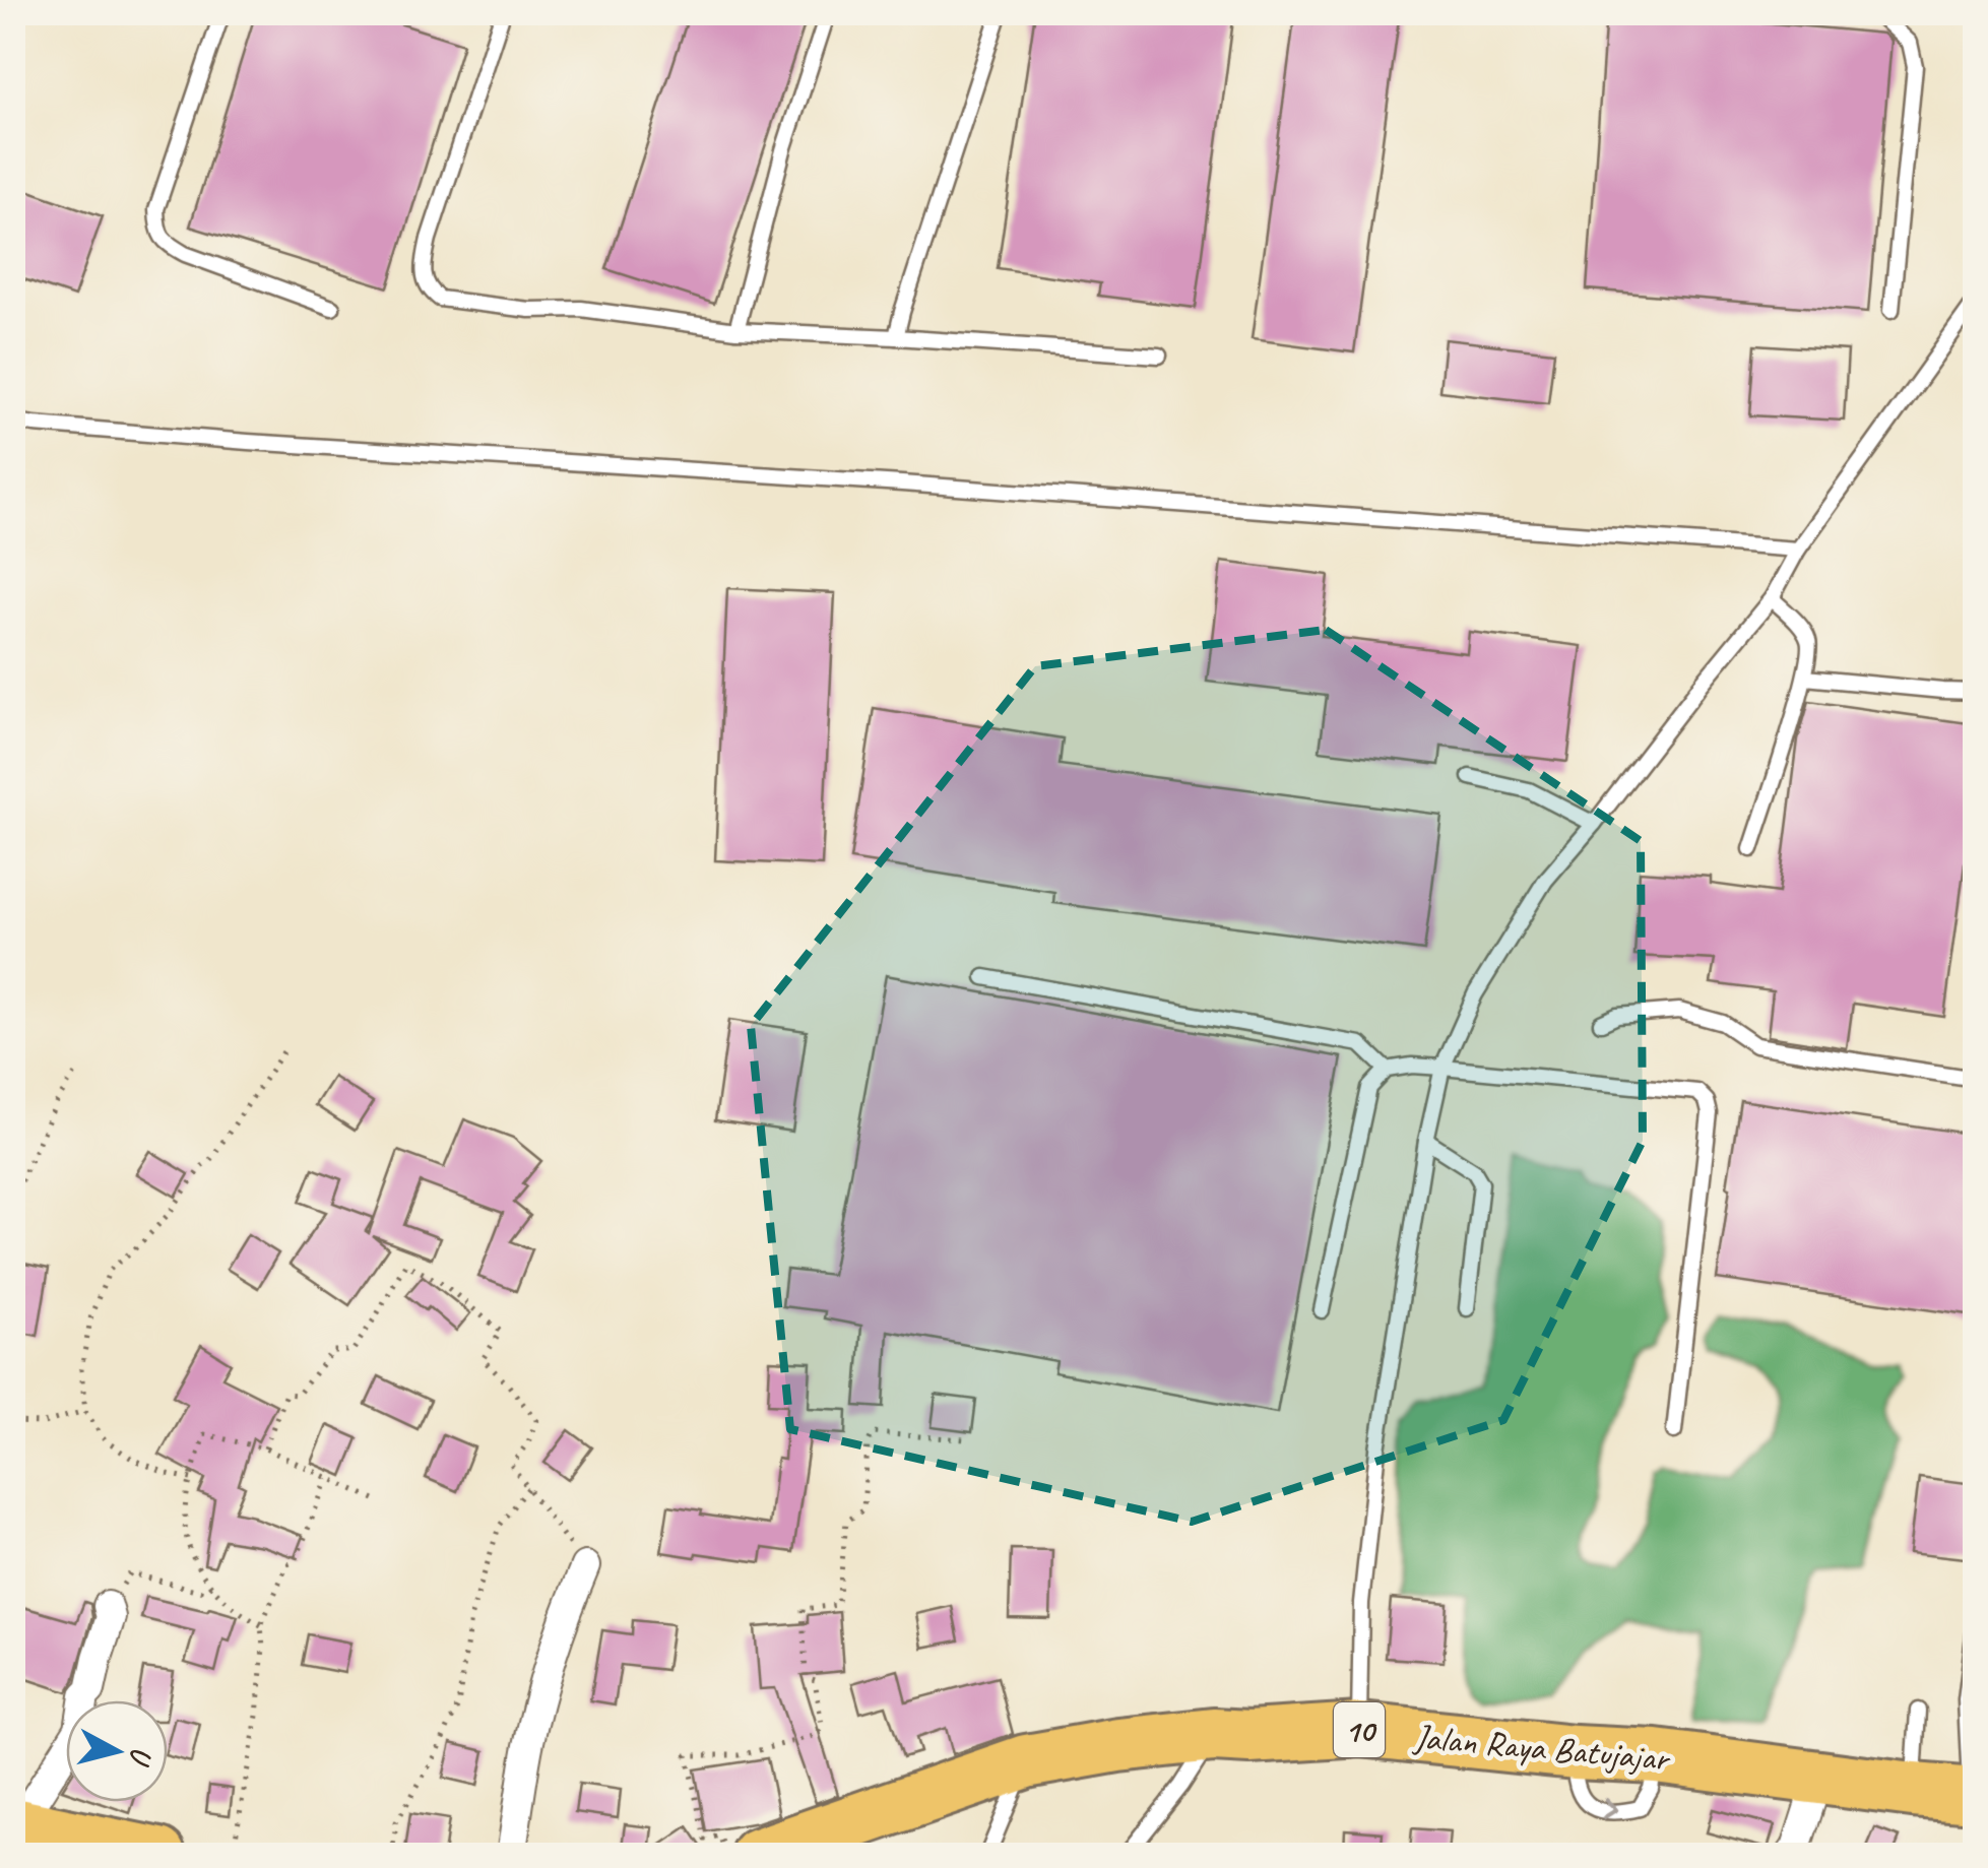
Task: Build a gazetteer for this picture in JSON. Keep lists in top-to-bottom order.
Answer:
{
  "streets": {
    "highway": ["10", "Jalan Raya Batujajar"]
  },
  "north": "right"
}
